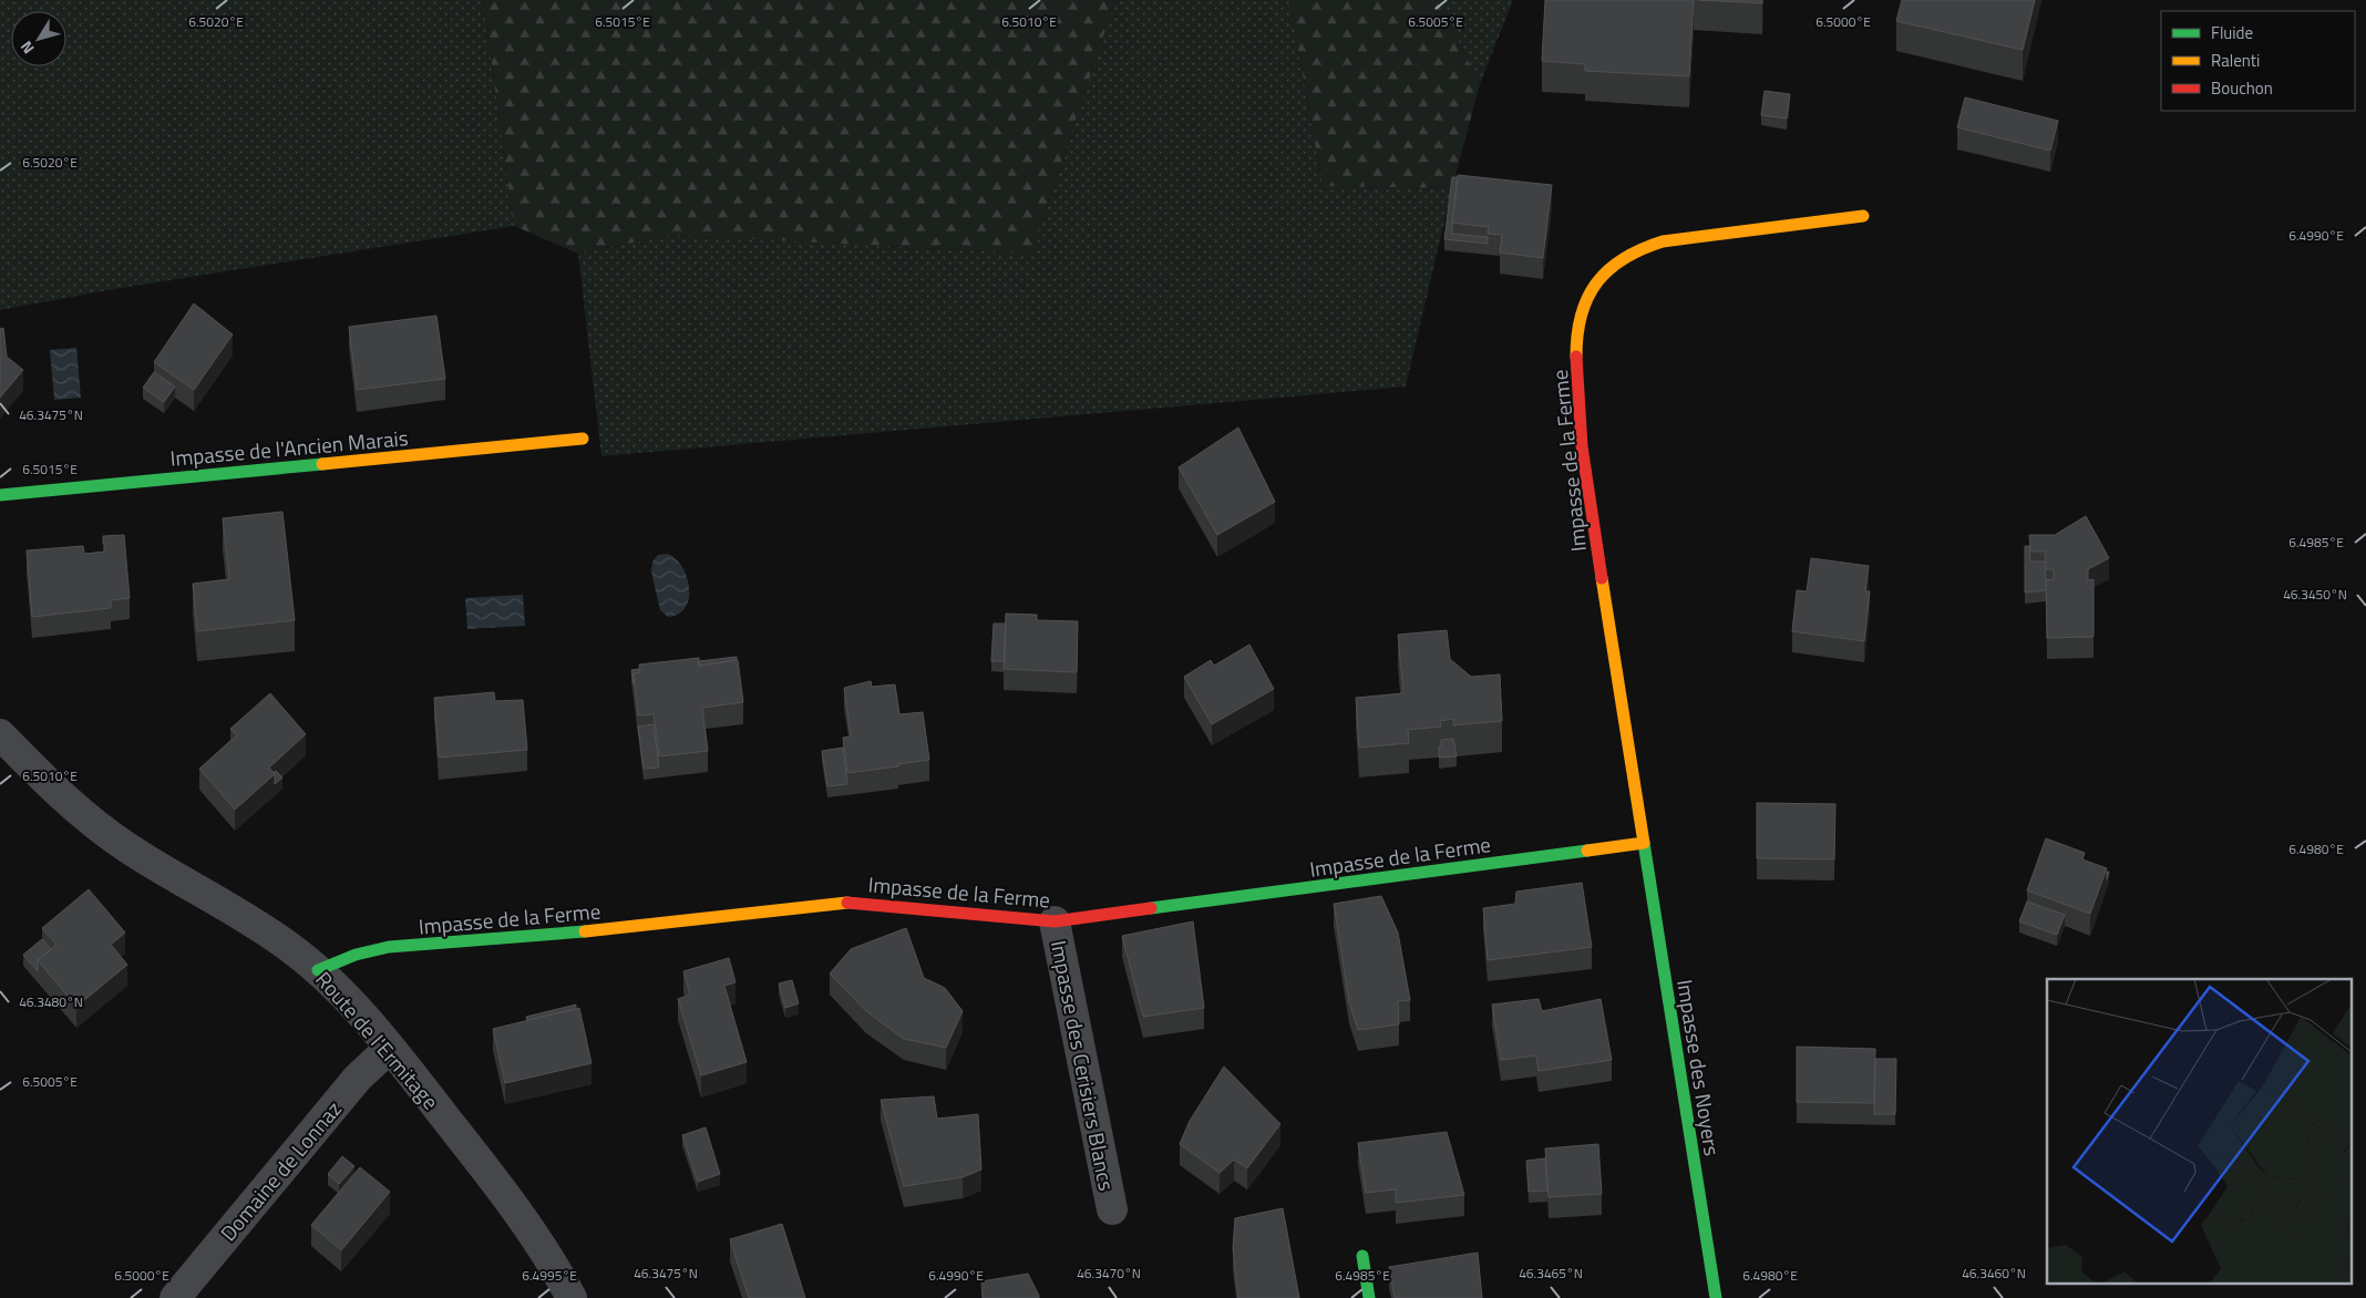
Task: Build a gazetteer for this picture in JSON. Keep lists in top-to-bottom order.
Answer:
{
  "streets": {
    "street": [
      "Impasse de l'Ancien Marais",
      "Impasse de la Ferme",
      "Route de l'Ermitage",
      "Impasse des Cerisiers Blancs",
      "Impasse des Noyers",
      "Domaine de Lonnaz"
    ]
  },
  "crossings": [
    ["Impasse de la Ferme", "Route de l'Ermitage"],
    ["Impasse de la Ferme", "Impasse des Cerisiers Blancs"],
    ["Impasse de la Ferme", "Impasse des Noyers"],
    ["Route de l'Ermitage", "Domaine de Lonnaz"]
  ],
  "legend": ["Fluide", "Ralenti", "Bouchon"],
  "north": "bottom left",
  "coordinates": [
    "6.5020°E",
    "6.5015°E",
    "6.5010°E",
    "6.5005°E",
    "6.5000°E",
    "6.4990°E",
    "46.3475°N",
    "6.4985°E",
    "46.3450°N",
    "6.4980°E",
    "46.3480°N",
    "46.3470°N",
    "46.3465°N",
    "46.3460°N",
    "6.4995°E"
  ]
}
